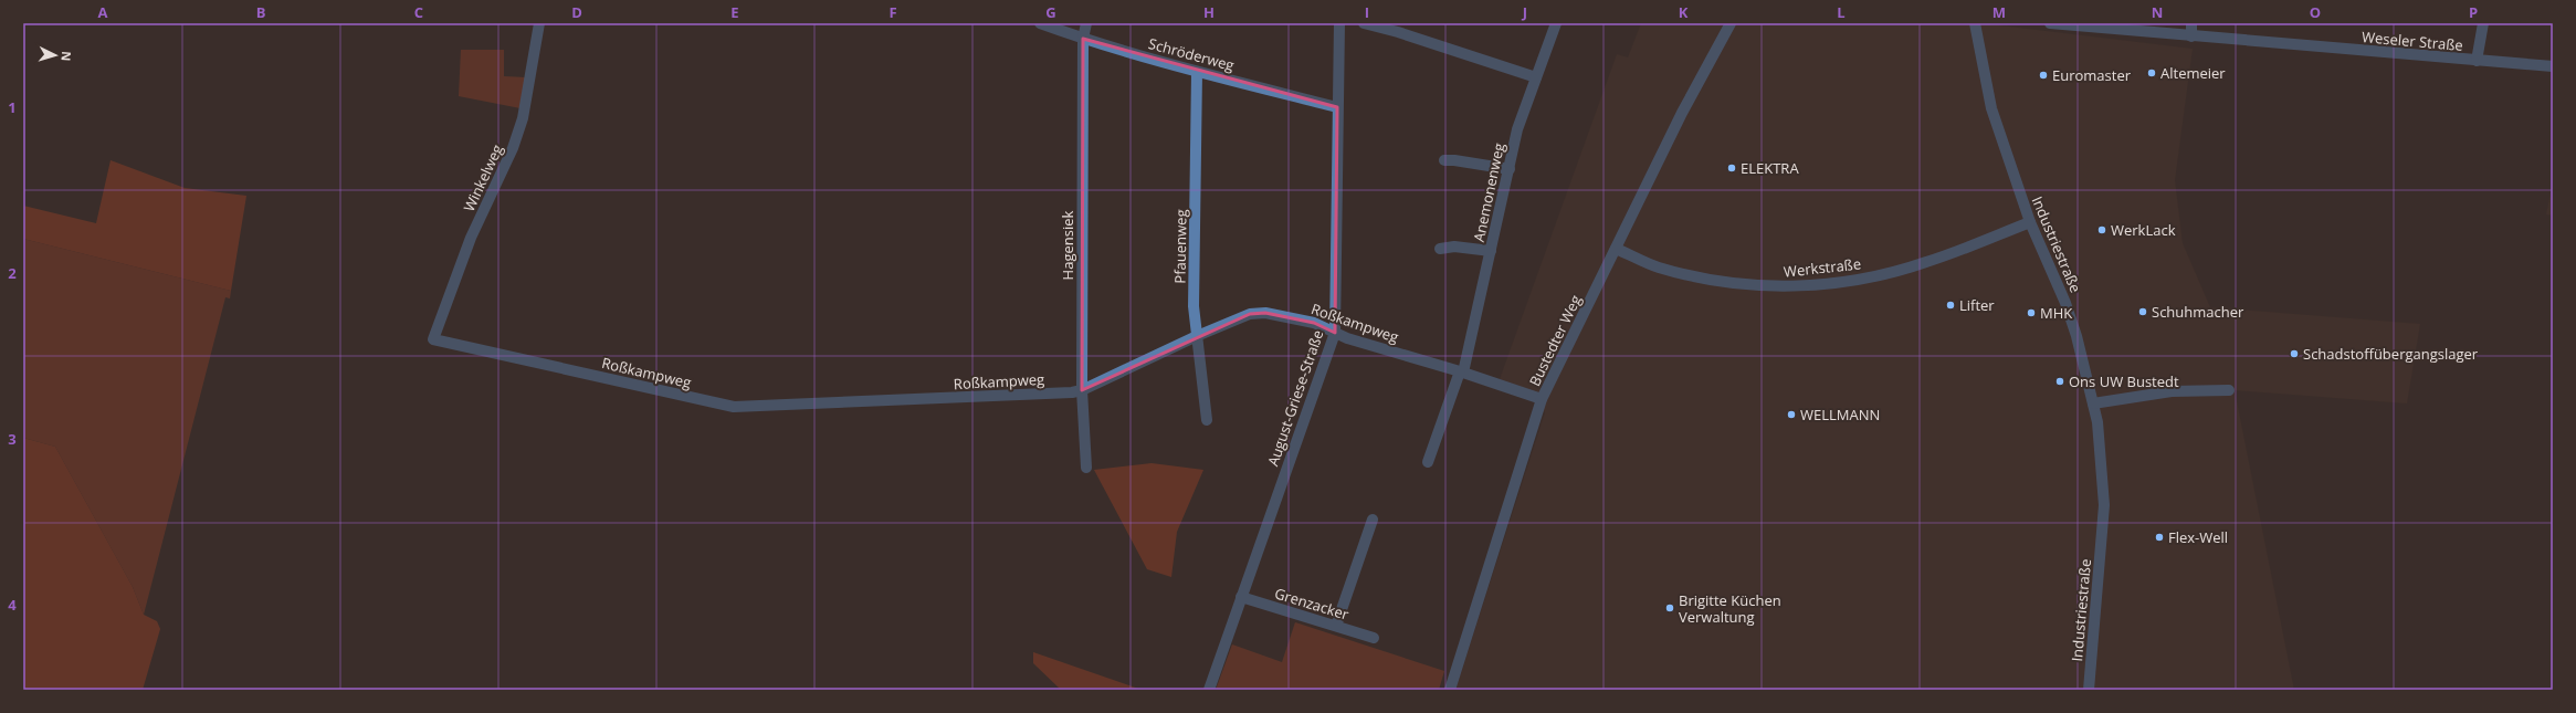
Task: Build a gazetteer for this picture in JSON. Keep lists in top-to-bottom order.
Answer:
{
  "streets": {
    "street": [
      "Weseler Straße",
      "Schröderweg",
      "Winkelweg",
      "Anemonenweg",
      "Industriestraße",
      "Hagensiek",
      "Pfauenweg",
      "Werkstraße",
      "Roßkampweg",
      "Bustedter Weg",
      "August-Griese-Straße",
      "Grenzacker"
    ]
  },
  "crossings": [
    ["Schröderweg", "Hagensiek"],
    ["Schröderweg", "Pfauenweg"],
    ["Schröderweg", "August-Griese-Straße"],
    ["Winkelweg", "Roßkampweg"],
    ["Anemonenweg", "Roßkampweg"],
    ["Industriestraße", "Werkstraße"],
    ["Hagensiek", "Roßkampweg"],
    ["Pfauenweg", "Roßkampweg"],
    ["Werkstraße", "Bustedter Weg"],
    ["Roßkampweg", "Bustedter Weg"],
    ["Roßkampweg", "August-Griese-Straße"],
    ["August-Griese-Straße", "Grenzacker"]
  ],
  "places": [
    "Altemeier",
    "Euromaster",
    "ELEKTRA",
    "WerkLack",
    "Lifter",
    "Schuhmacher",
    "MHK",
    "Schadstoffübergangslager",
    "Ons UW Bustedt",
    "WELLMANN",
    "Flex-Well",
    "Brigitte Küchen Verwaltung"
  ],
  "north": "right",
  "grid": {
    "columns": [
      "A",
      "B",
      "C",
      "D",
      "E",
      "F",
      "G",
      "H",
      "I",
      "J",
      "K",
      "L",
      "M",
      "N",
      "O",
      "P"
    ],
    "rows": [
      "1",
      "2",
      "3",
      "4"
    ]
  }
}
